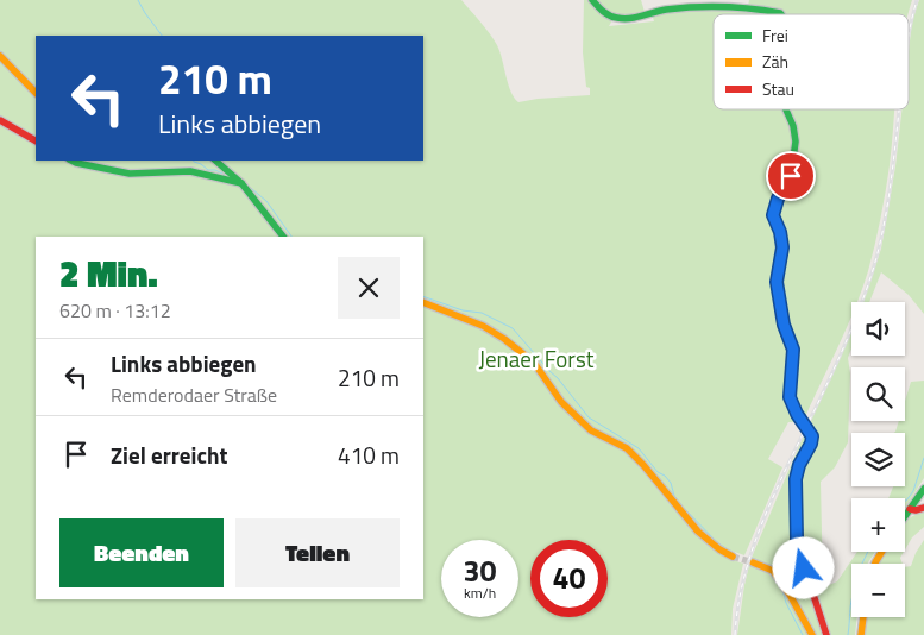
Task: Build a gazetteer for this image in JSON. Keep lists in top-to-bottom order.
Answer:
{
  "parks": ["Jenaer Forst"],
  "legend": ["Frei", "Zäh", "Stau"],
  "page": {
    "turn": ["210 m", "Links abbiegen"],
    "heading": ["2 Min.", "620 m · 13:12"],
    "map_buttons": ["+", "−"],
    "list": [
      {
        "name": "Links abbiegen",
        "note": "Remderodaer Straße",
        "value": "210 m"
      },
      {
        "name": "Ziel erreicht",
        "value": "410 m"
      }
    ],
    "buttons": ["Beenden", "Teilen"],
    "speed": "30 km/h",
    "limit": "40"
  }
}
